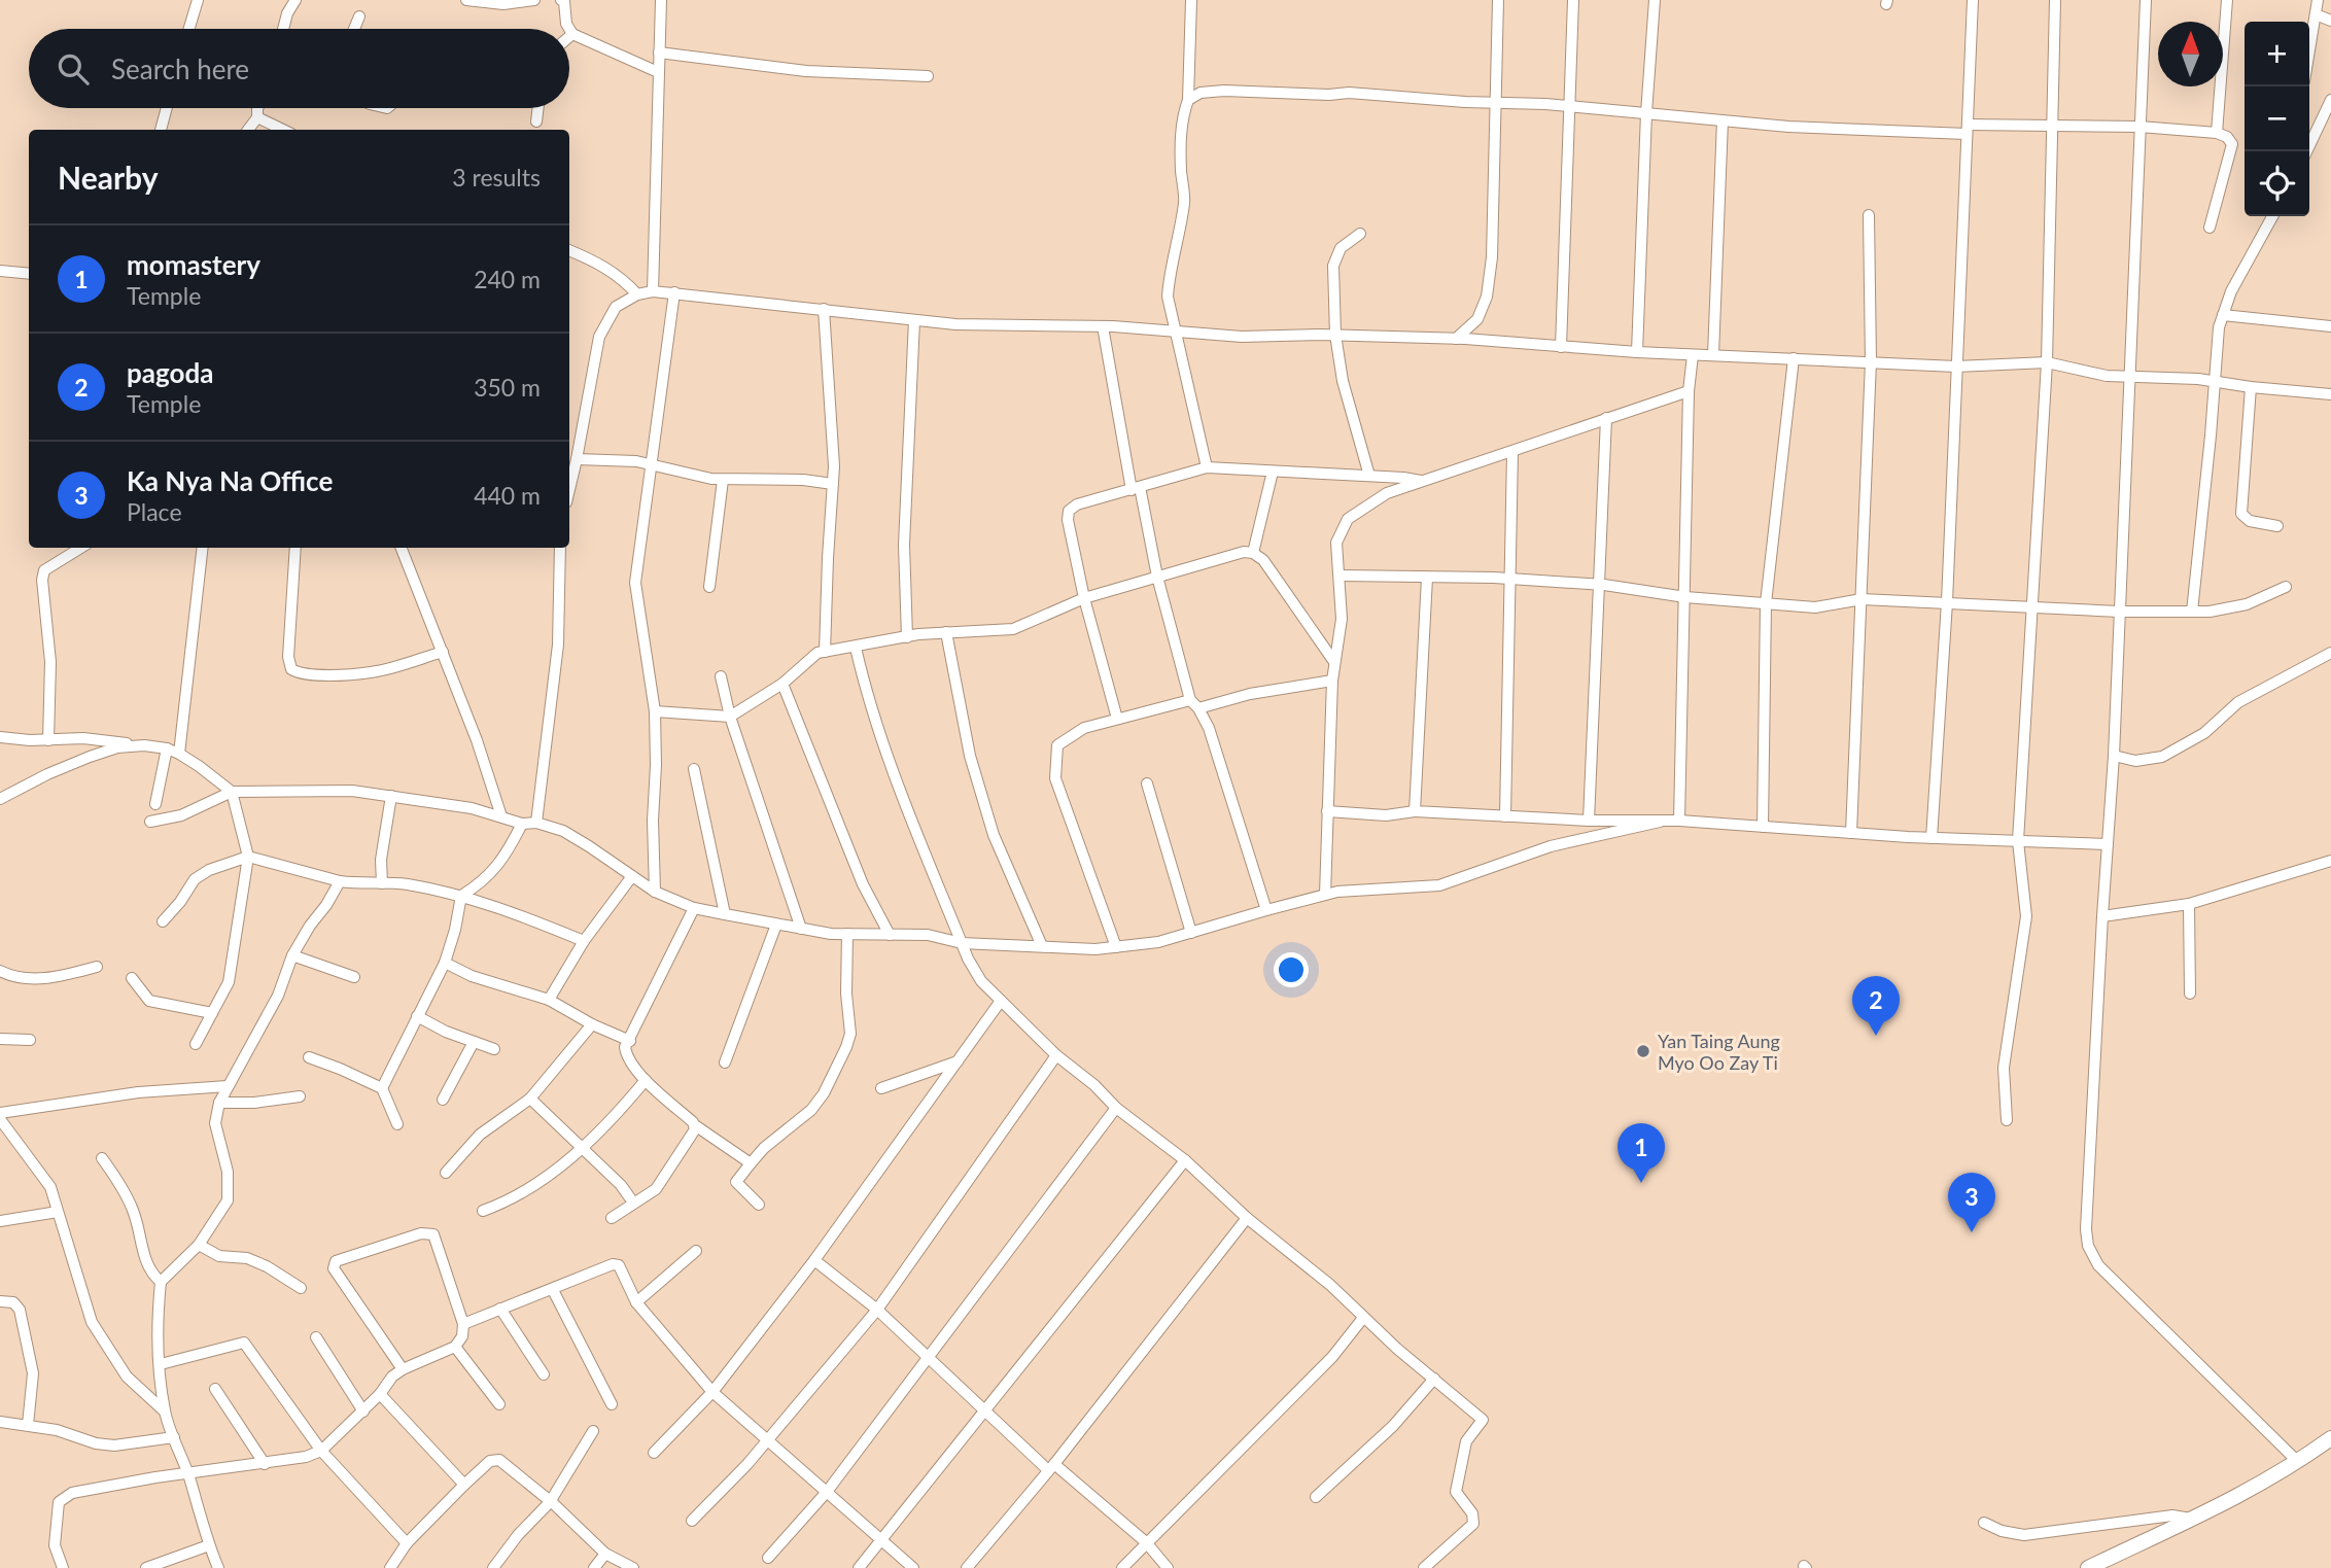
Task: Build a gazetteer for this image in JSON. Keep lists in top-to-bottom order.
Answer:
{
  "places": ["Yan Taing Aung Myo Oo Zay Ti"],
  "north": "top",
  "page": {
    "map_buttons": ["+", "−"],
    "search": "Search here",
    "heading": ["Nearby", "3 results"],
    "list": [
      {
        "mark": "1",
        "name": "momastery",
        "note": "Temple",
        "value": "240 m"
      },
      {
        "mark": "2",
        "name": "pagoda",
        "note": "Temple",
        "value": "350 m"
      },
      {
        "mark": "3",
        "name": "Ka Nya Na Office",
        "note": "Place",
        "value": "440 m"
      }
    ],
    "pins": ["2", "1", "3"]
  }
}
